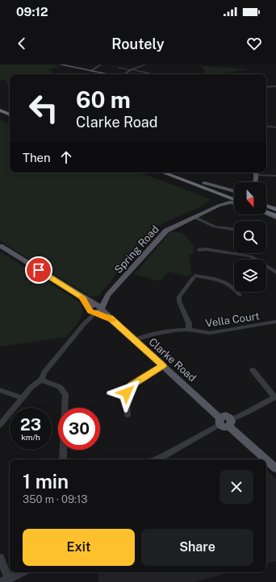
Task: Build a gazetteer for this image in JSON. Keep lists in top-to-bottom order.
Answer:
{
  "streets": {
    "main road": ["Spring Road", "Clarke Road"],
    "street": ["Vella Court"]
  },
  "crossings": [
    ["Spring Road", "Clarke Road"],
    ["Vella Court", "Clarke Road"]
  ],
  "north": "bottom",
  "page": {
    "status": "09:12",
    "header": "Routely",
    "turn": ["60 m", "Clarke Road"],
    "then": "Then",
    "speed": "23 km/h",
    "limit": "30",
    "heading": ["1 min", "350 m · 09:13"],
    "buttons": ["Exit", "Share"]
  }
}
